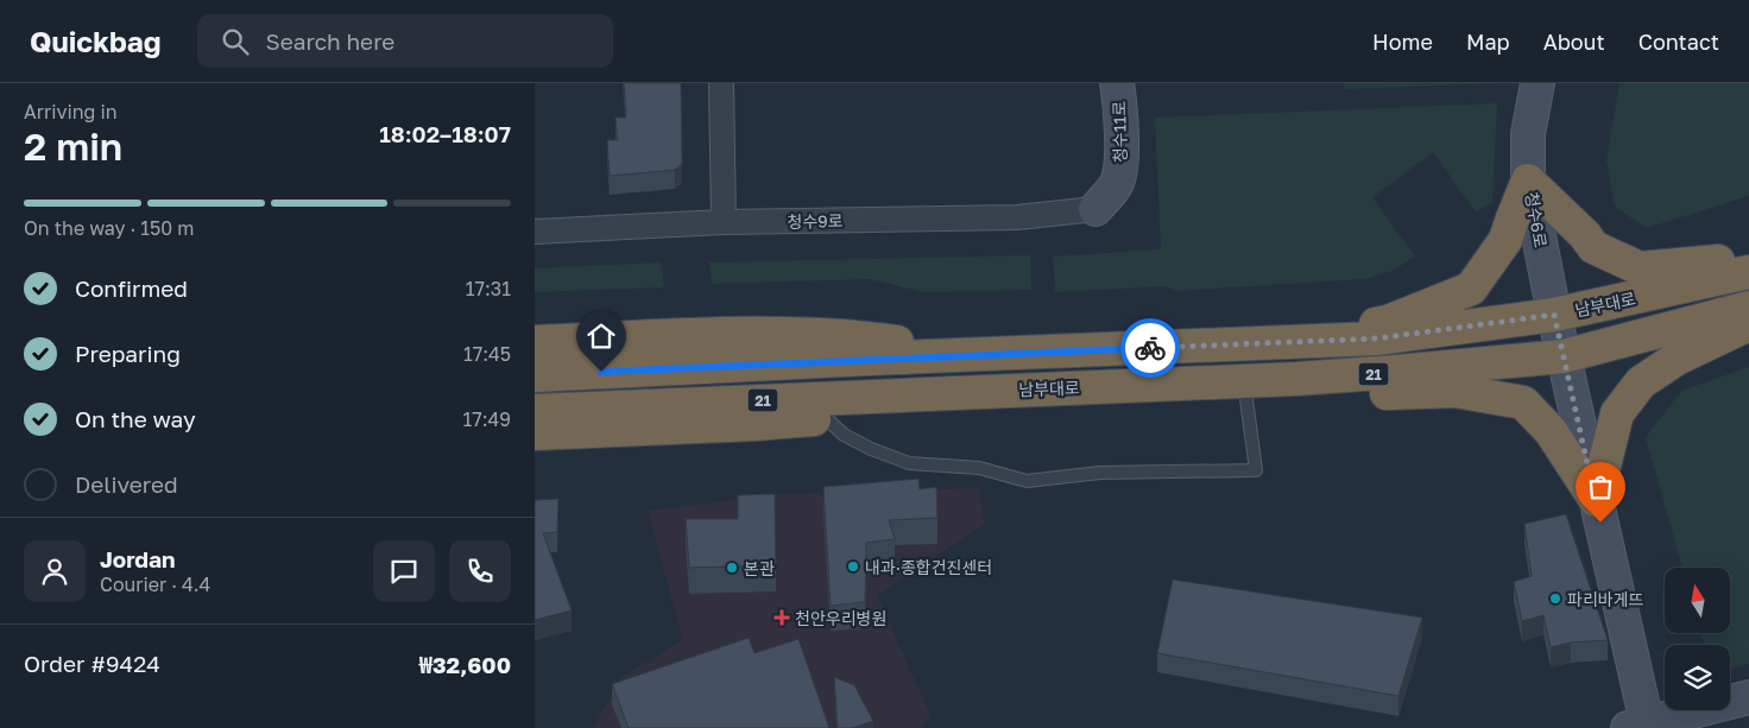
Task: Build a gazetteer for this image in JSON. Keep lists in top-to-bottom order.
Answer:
{
  "streets": {
    "highway": ["남부대로", "21"],
    "street": ["청수11로", "청수6로", "청수9로"]
  },
  "crossings": [
    ["청수11로", "청수9로"],
    ["청수6로", "남부대로"]
  ],
  "places": {
    "other": ["내과·종합건진센터", "본관", "파리바게뜨"],
    "health": ["천안우리병원"]
  },
  "north": "top",
  "page": {
    "header": "Quickbag",
    "search": "Search here",
    "nav": [
      "Home",
      "Map",
      "About",
      "Contact"
    ],
    "heading": ["2 min", "Arriving in", "18:02–18:07"],
    "panel": [
      "Jordan",
      "Courier · 4.4",
      "Order #9424",
      "₩32,600"
    ],
    "bar": "On the way · 150 m",
    "list": [
      ["Confirmed", "17:31"],
      ["Preparing", "17:45"],
      ["On the way", "17:49"],
      "Delivered"
    ]
  }
}
